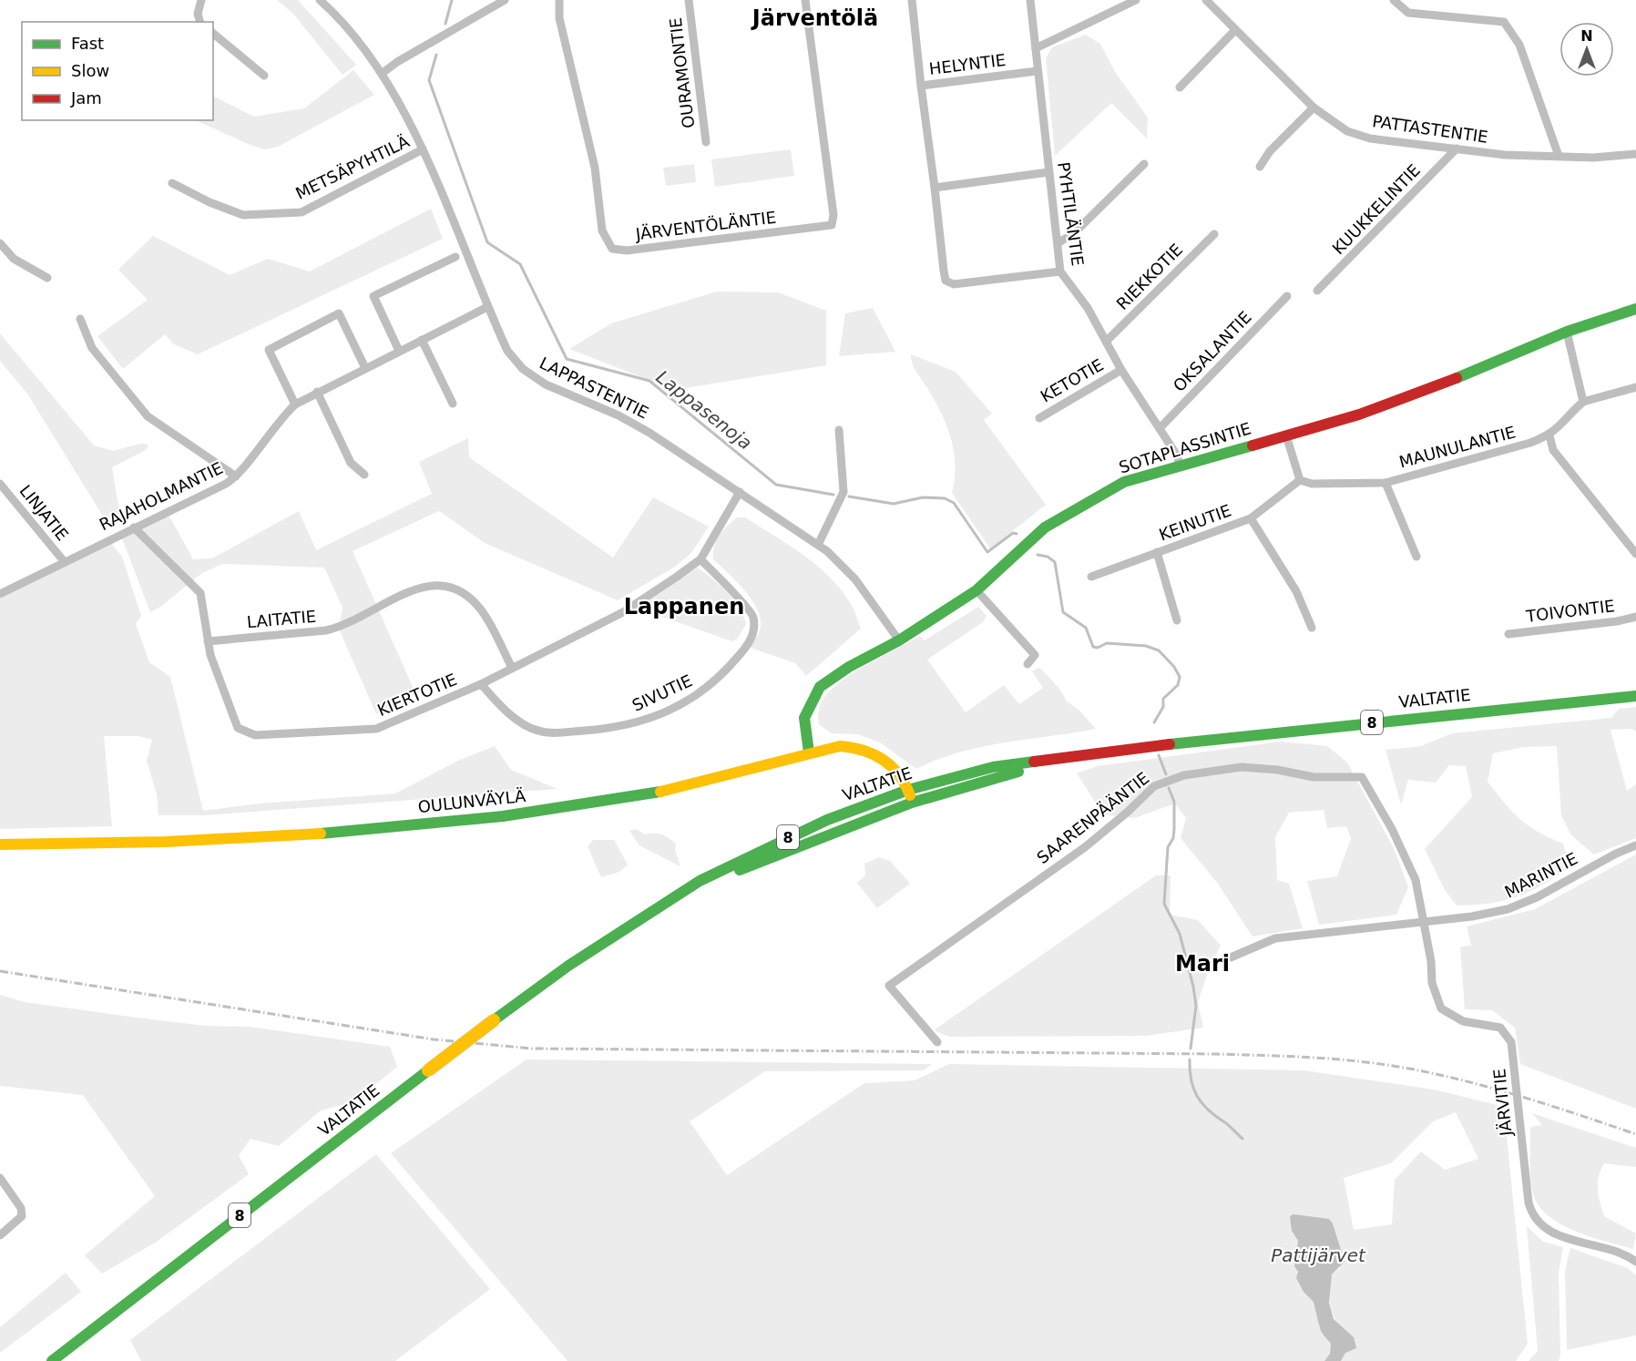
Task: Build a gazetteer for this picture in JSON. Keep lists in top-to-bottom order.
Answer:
{
  "streets": {
    "main road": [
      "SOTAPLASSINTIE",
      "VALTATIE",
      "8",
      "OULUNVÄYLÄ"
    ],
    "street": [
      "HELYNTIE",
      "OURAMONTIE",
      "PATTASTENTIE",
      "METSÄPYHTILÄ",
      "KUUKKELINTIE",
      "PYHTILÄNTIE",
      "JÄRVENTÖLÄNTIE",
      "RIEKKOTIE",
      "OKSALANTIE",
      "KETOTIE",
      "LAPPASTENTIE",
      "MAUNULANTIE",
      "RAJAHOLMANTIE",
      "LINJATIE",
      "KEINUTIE",
      "TOIVONTIE",
      "LAITATIE",
      "SIVUTIE",
      "KIERTOTIE",
      "SAARENPÄÄNTIE",
      "MARINTIE",
      "JÄRVITIE"
    ]
  },
  "crossings": [
    ["HELYNTIE", "PYHTILÄNTIE"],
    ["PATTASTENTIE", "KUUKKELINTIE"],
    ["METSÄPYHTILÄ", "LAPPASTENTIE"],
    ["PYHTILÄNTIE", "RIEKKOTIE"],
    ["PYHTILÄNTIE", "OKSALANTIE"],
    ["PYHTILÄNTIE", "KETOTIE"],
    ["PYHTILÄNTIE", "SOTAPLASSINTIE"],
    ["LAPPASTENTIE", "SOTAPLASSINTIE"],
    ["LAPPASTENTIE", "RAJAHOLMANTIE"],
    ["LAPPASTENTIE", "KIERTOTIE"],
    ["MAUNULANTIE", "KEINUTIE"],
    ["SOTAPLASSINTIE", "OULUNVÄYLÄ"],
    ["RAJAHOLMANTIE", "LINJATIE"],
    ["RAJAHOLMANTIE", "KIERTOTIE"],
    ["LAITATIE", "KIERTOTIE"],
    ["SIVUTIE", "KIERTOTIE"],
    ["VALTATIE", "OULUNVÄYLÄ"],
    ["SAARENPÄÄNTIE", "MARINTIE"],
    ["SAARENPÄÄNTIE", "JÄRVITIE"],
    ["MARINTIE", "JÄRVITIE"]
  ],
  "districts": ["Järventölä", "Lappanen", "Mari"],
  "water": ["Lappasenoja", "Pattijärvet"],
  "legend": ["Fast", "Slow", "Jam"],
  "north": "top"
}
